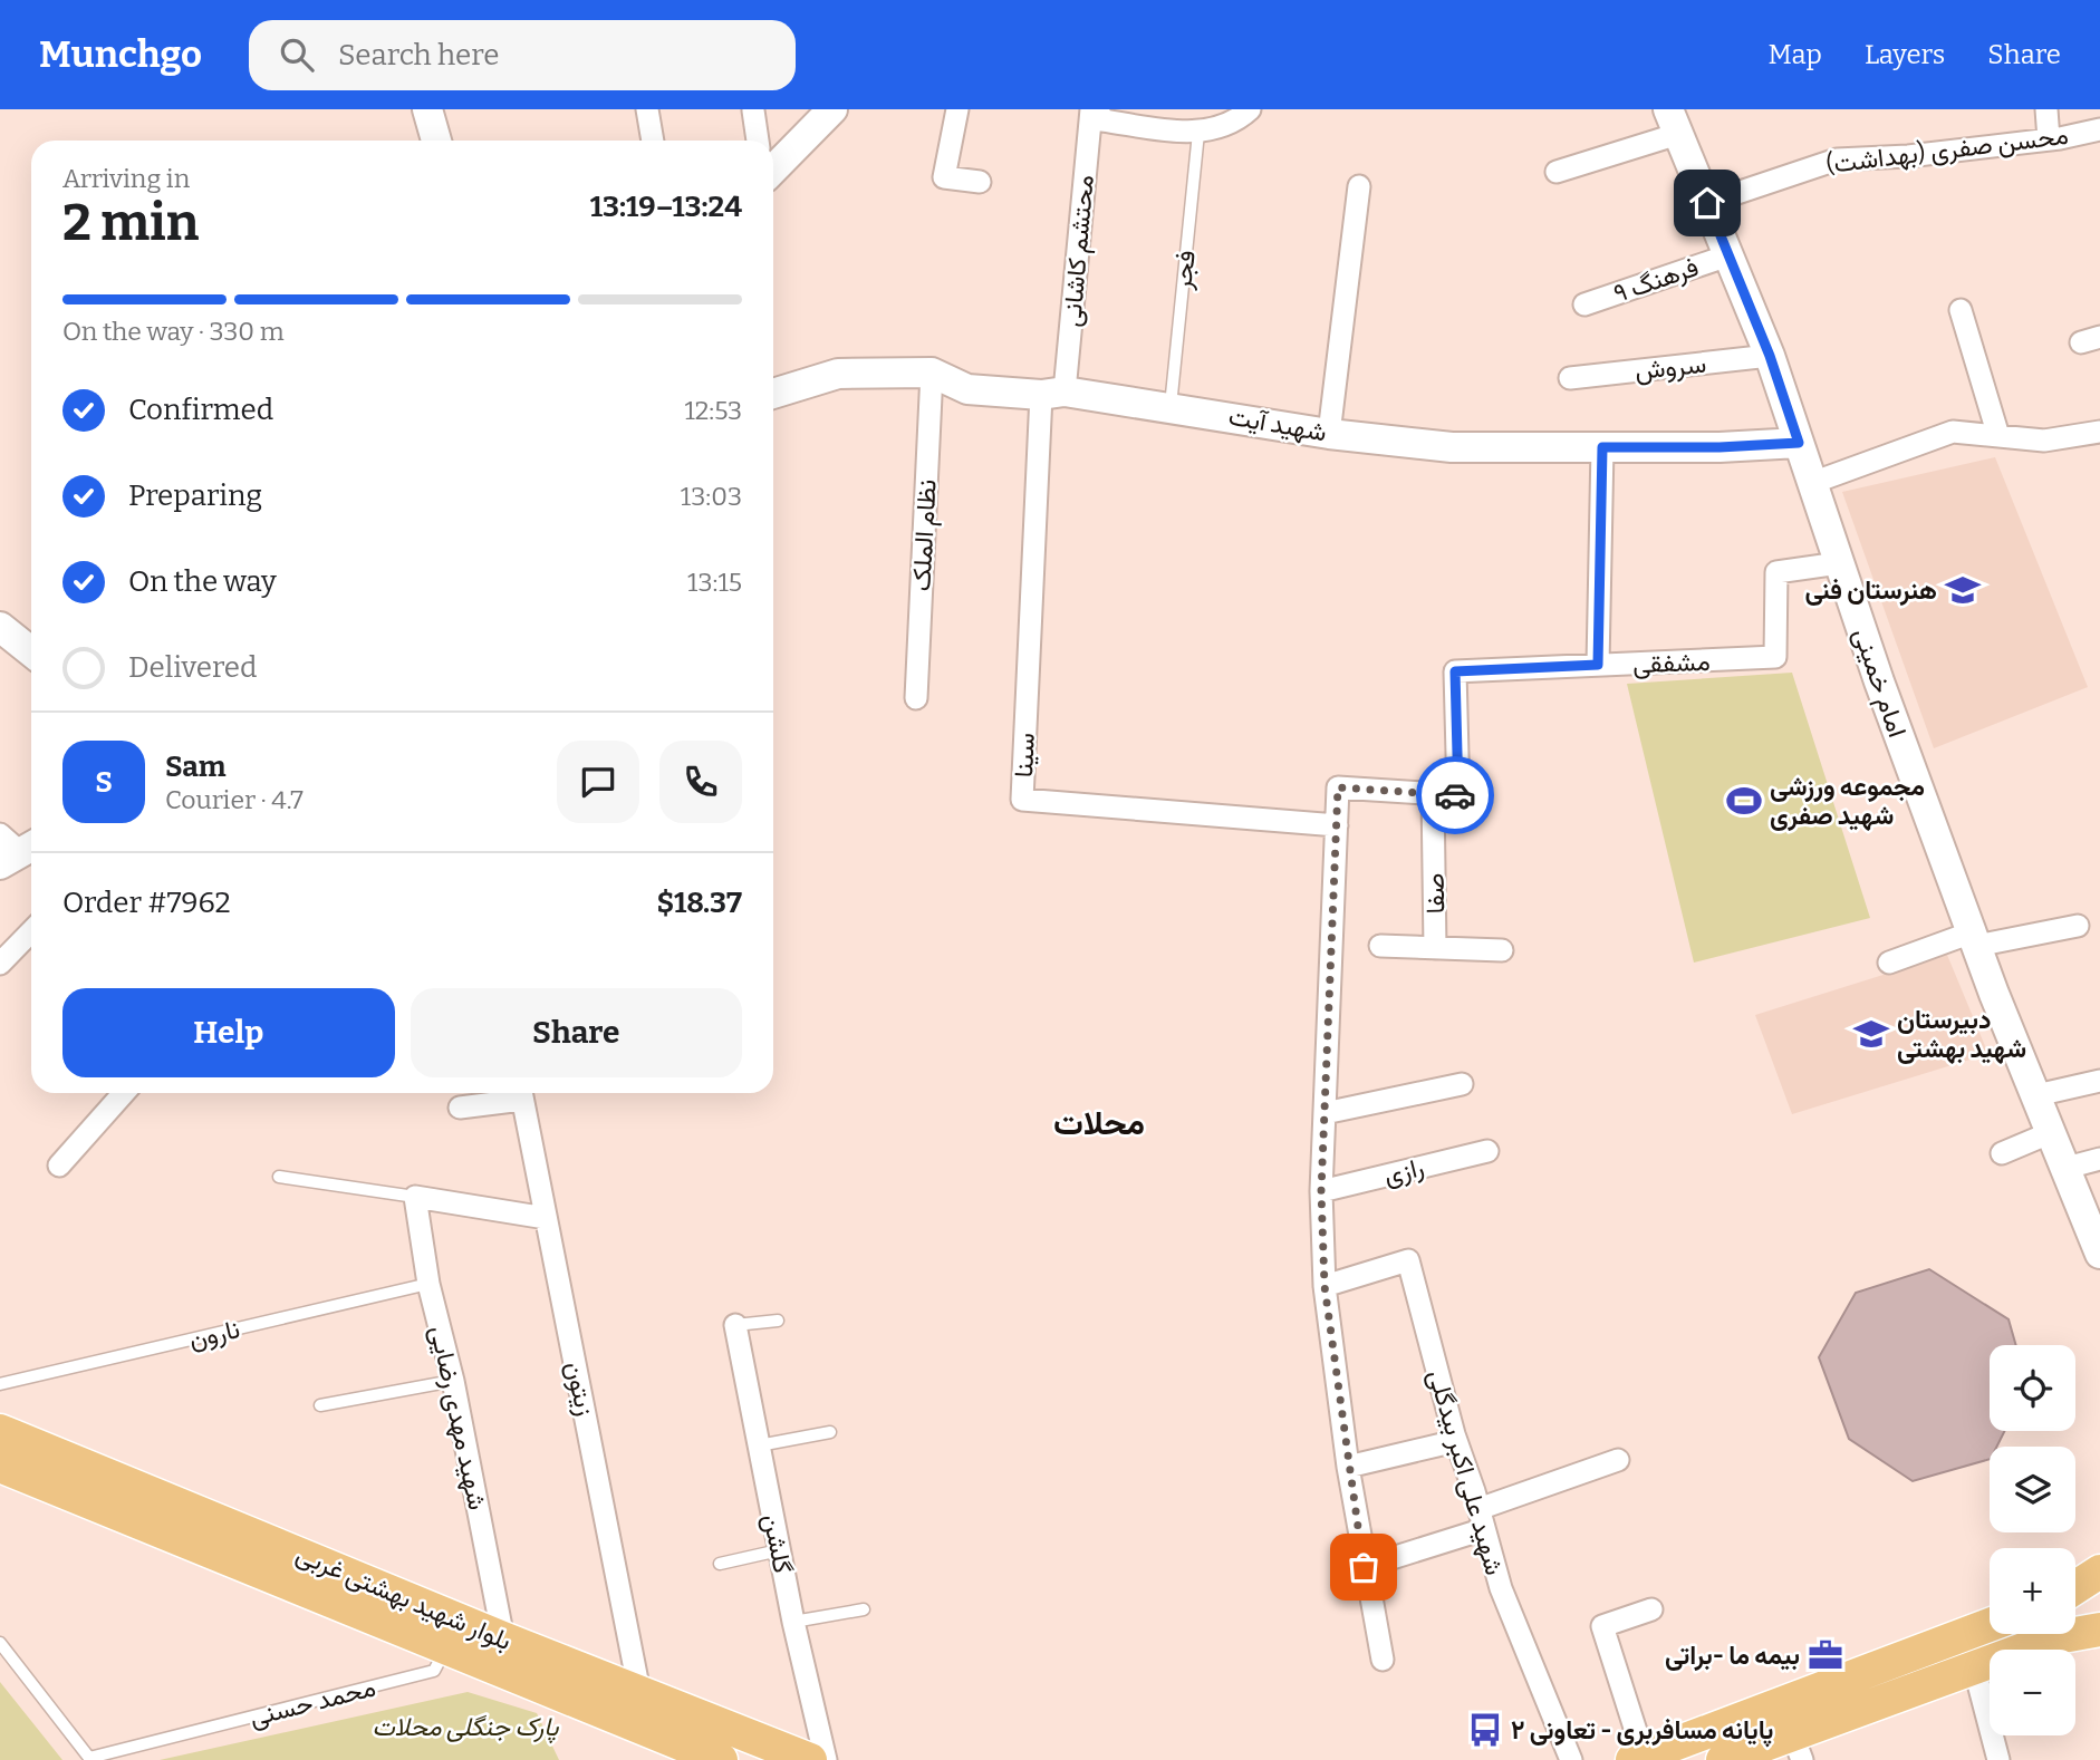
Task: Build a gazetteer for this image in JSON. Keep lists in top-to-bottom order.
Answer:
{
  "streets": {
    "main road": ["شهید آیت", "امام خمینی", "بلوار شهید بهشتی غربی"],
    "street": [
      "محسن صفری (بهداشت)",
      "محتشم کاشانی",
      "فرهنگ ۹",
      "سروش",
      "نظام الملک",
      "مشفقی",
      "سینا",
      "صفا",
      "رازی",
      "زیتون",
      "شهید مهدی رضایی",
      "شهید علی اکبر بیدگلی",
      "گلشن"
    ],
    "lane": ["فجر", "نارون", "محمد حسنی"]
  },
  "crossings": [
    ["محسن صفری (بهداشت)", "امام خمینی"],
    ["محتشم کاشانی", "شهید آیت"],
    ["محتشم کاشانی", "سینا"],
    ["فجر", "شهید آیت"],
    ["فرهنگ ۹", "امام خمینی"],
    ["سروش", "امام خمینی"],
    ["شهید آیت", "نظام الملک"],
    ["شهید آیت", "امام خمینی"],
    ["شهید آیت", "سینا"],
    ["مشفقی", "امام خمینی"],
    ["مشفقی", "صفا"],
    ["نارون", "شهید مهدی رضایی"],
    ["زیتون", "بلوار شهید بهشتی غربی"],
    ["شهید مهدی رضایی", "بلوار شهید بهشتی غربی"],
    ["بلوار شهید بهشتی غربی", "محمد حسنی"]
  ],
  "districts": ["محلات"],
  "parks": ["پارک جنگلی محلات"],
  "places": {
    "school or university": ["هنرستان فنی", "دبیرستان شهید بهشتی"],
    "sports": ["مجموعه ورزشی شهید صفری"],
    "office": ["بیمه ما -براتی"],
    "bus stop": ["پایانه مسافربری - تعاونی ۲"]
  },
  "page": {
    "header": "Munchgo",
    "search": "Search here",
    "nav": ["Map", "Layers", "Share"],
    "heading": ["2 min", "Arriving in", "13:19–13:24"],
    "panel": [
      "Sam",
      "Courier · 4.7",
      "Order #7962",
      "$18.37"
    ],
    "bar": "On the way · 330 m",
    "list": [
      ["Confirmed", "12:53"],
      ["Preparing", "13:03"],
      ["On the way", "13:15"],
      "Delivered"
    ],
    "round": "S",
    "buttons": ["Help", "Share"],
    "map_buttons": ["+", "−"]
  }
}
